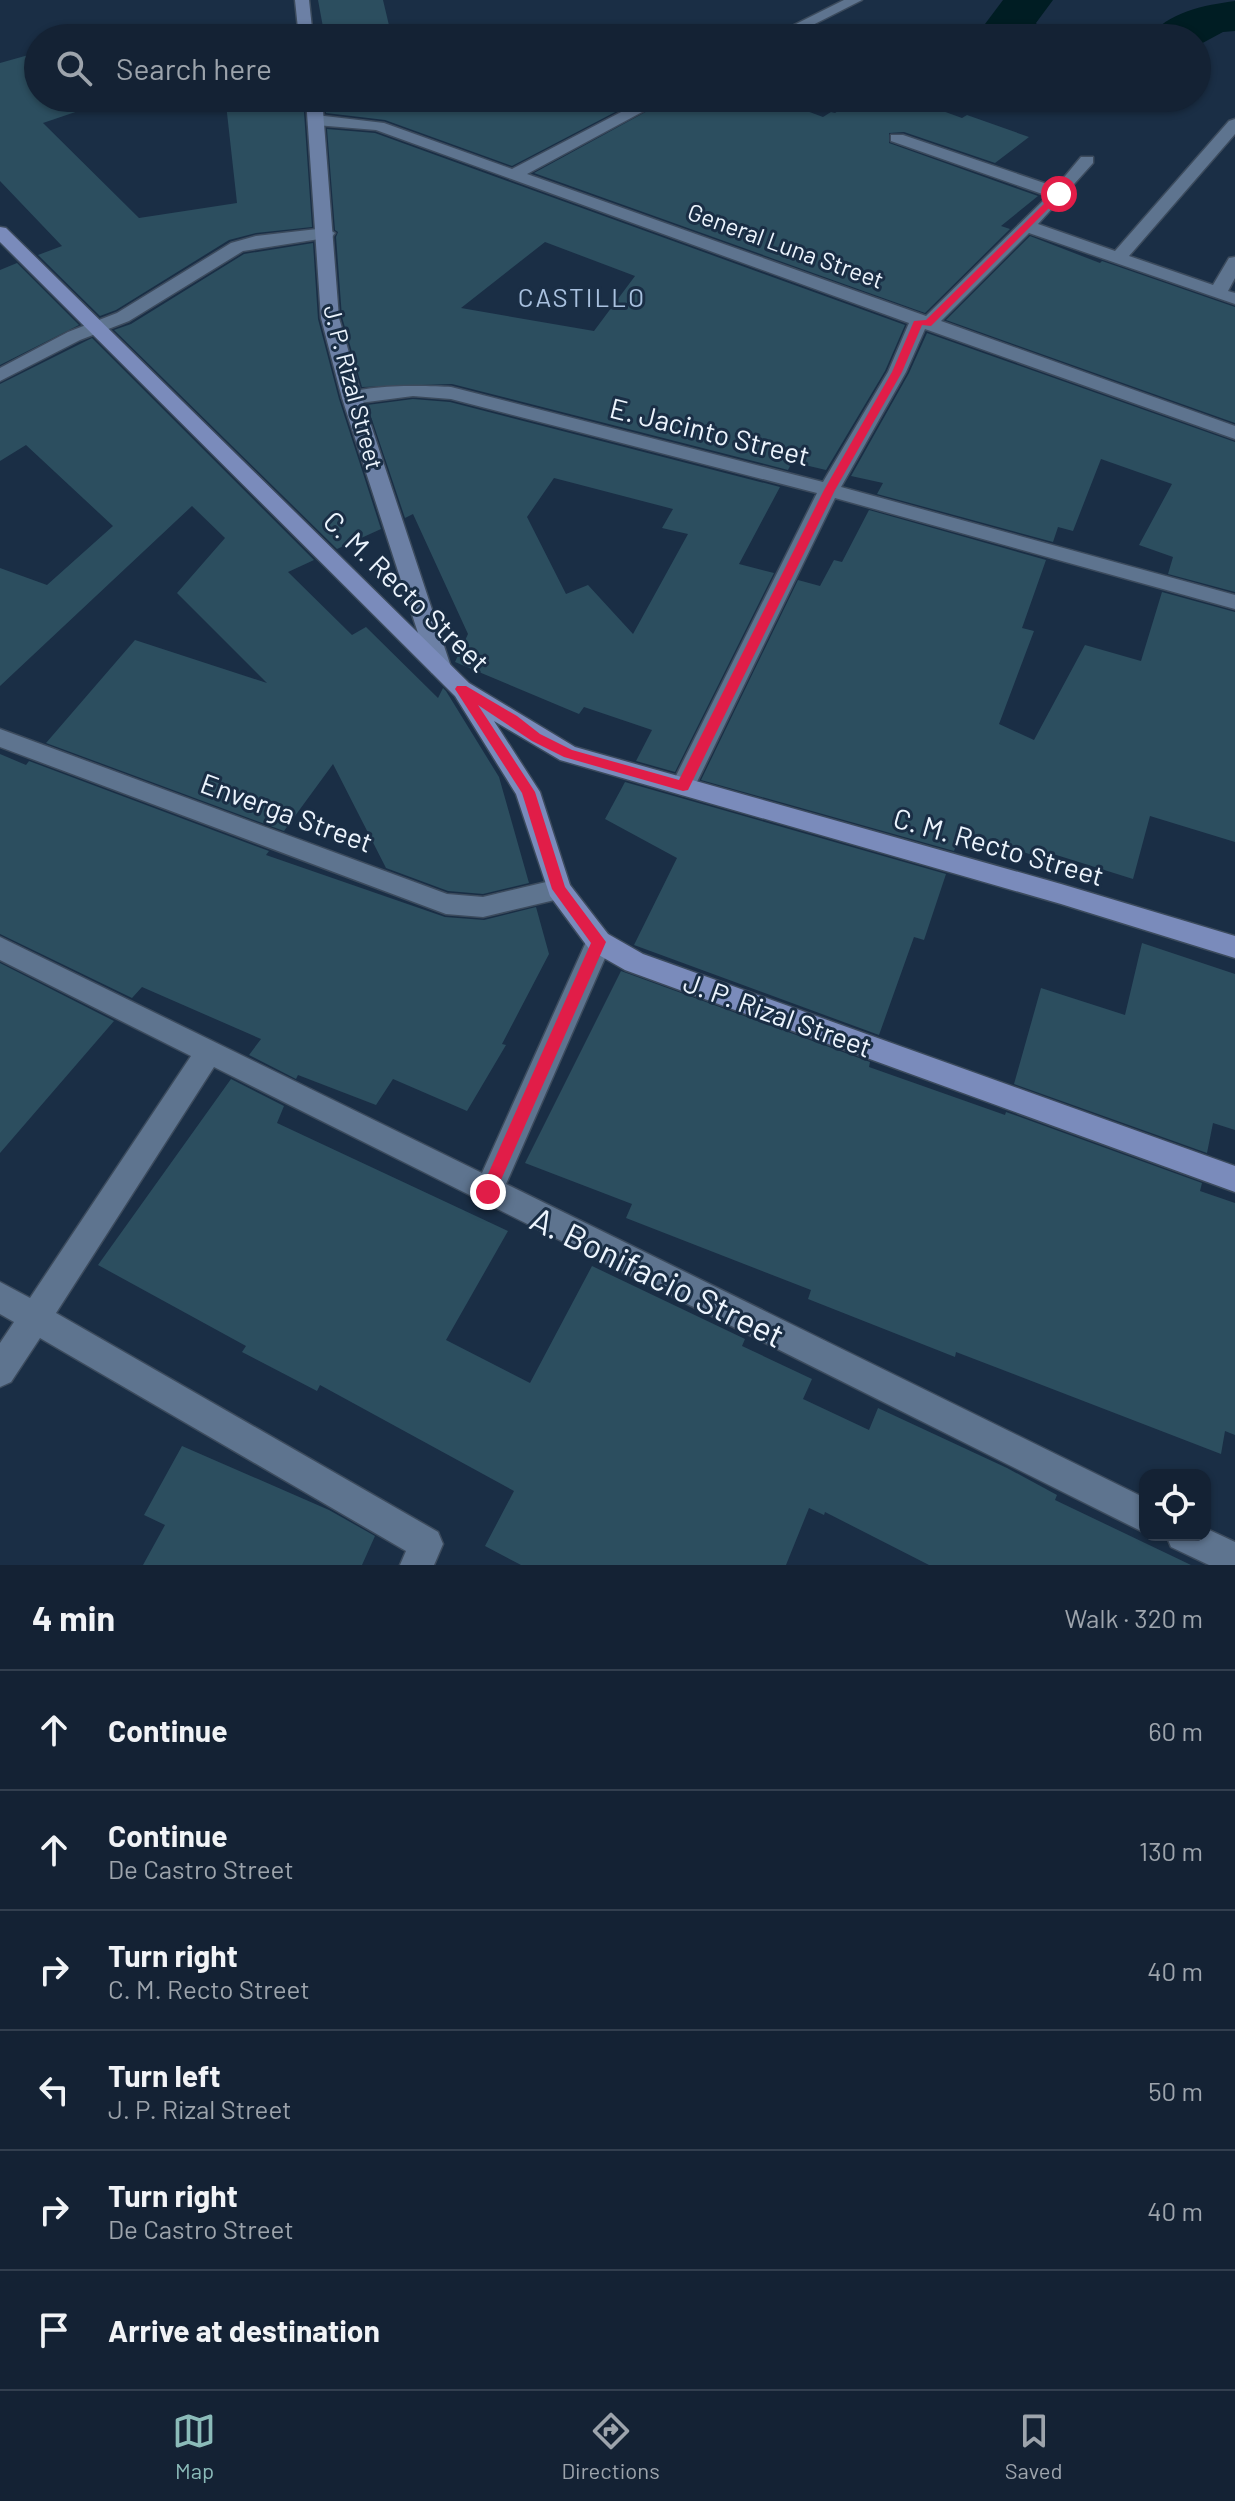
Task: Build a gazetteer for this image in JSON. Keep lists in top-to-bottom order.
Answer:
{
  "streets": {
    "main road": ["J. P. Rizal Street", "C. M. Recto Street"],
    "street": [
      "General Luna Street",
      "E. Jacinto Street",
      "Enverga Street",
      "A. Bonifacio Street"
    ]
  },
  "crossings": [
    ["General Luna Street", "J. P. Rizal Street"],
    ["J. P. Rizal Street", "E. Jacinto Street"],
    ["J. P. Rizal Street", "C. M. Recto Street"],
    ["J. P. Rizal Street", "Enverga Street"]
  ],
  "districts": ["CASTILLO"],
  "page": {
    "search": "Search here",
    "heading": ["4 min", "Walk · 320 m"],
    "list": [
      ["Continue", "60 m"],
      ["Continue", "De Castro Street", "130 m"],
      ["Turn right", "C. M. Recto Street", "40 m"],
      ["Turn left", "J. P. Rizal Street", "50 m"],
      ["Turn right", "De Castro Street", "40 m"],
      "Arrive at destination"
    ],
    "nav": ["Map", "Directions", "Saved"]
  }
}
